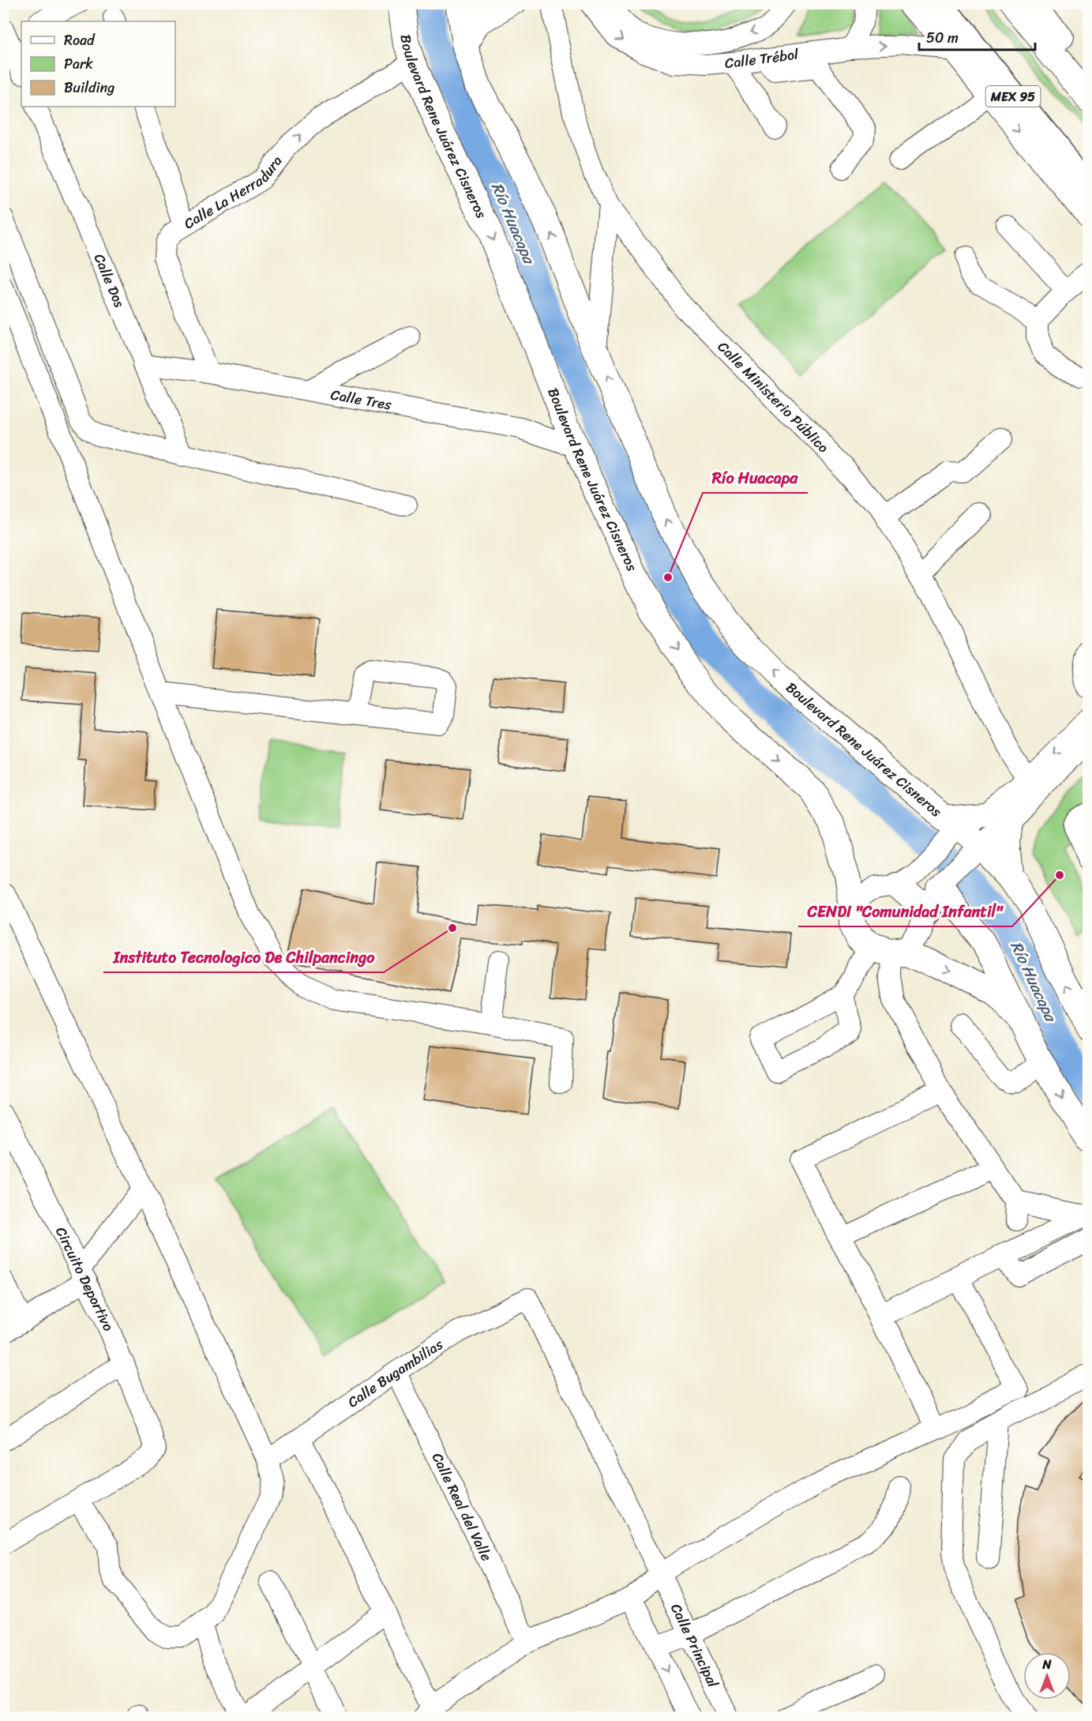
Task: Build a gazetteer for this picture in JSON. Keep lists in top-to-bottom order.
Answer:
{
  "streets": {
    "highway": ["MEX 95"],
    "main road": ["Boulevard Rene Juárez Cisneros"],
    "street": [
      "Calle Trébol",
      "Calle La Herradura",
      "Calle Dos",
      "Calle Ministerio Público",
      "Calle Tres",
      "Circuito Deportivo",
      "Calle Bugambilias",
      "Calle Real del Valle",
      "Calle Principal"
    ]
  },
  "crossings": [
    ["Boulevard Rene Juárez Cisneros", "Calle La Herradura"],
    ["Boulevard Rene Juárez Cisneros", "Calle Tres"],
    ["Calle La Herradura", "Calle Tres"],
    ["Calle Dos", "Calle Tres"],
    ["Calle Bugambilias", "Calle Real del Valle"],
    ["Calle Bugambilias", "Calle Principal"]
  ],
  "one_way": ["Calle La Herradura"],
  "water": ["Río Huacapa"],
  "places": ["Río Huacapa", "CENDI \"Comunidad Infantil\"", "Instituto Tecnologico De Chilpancingo"],
  "legend": ["Road", "Park", "Building"],
  "scale_bar": "50 m",
  "north": "top"
}
